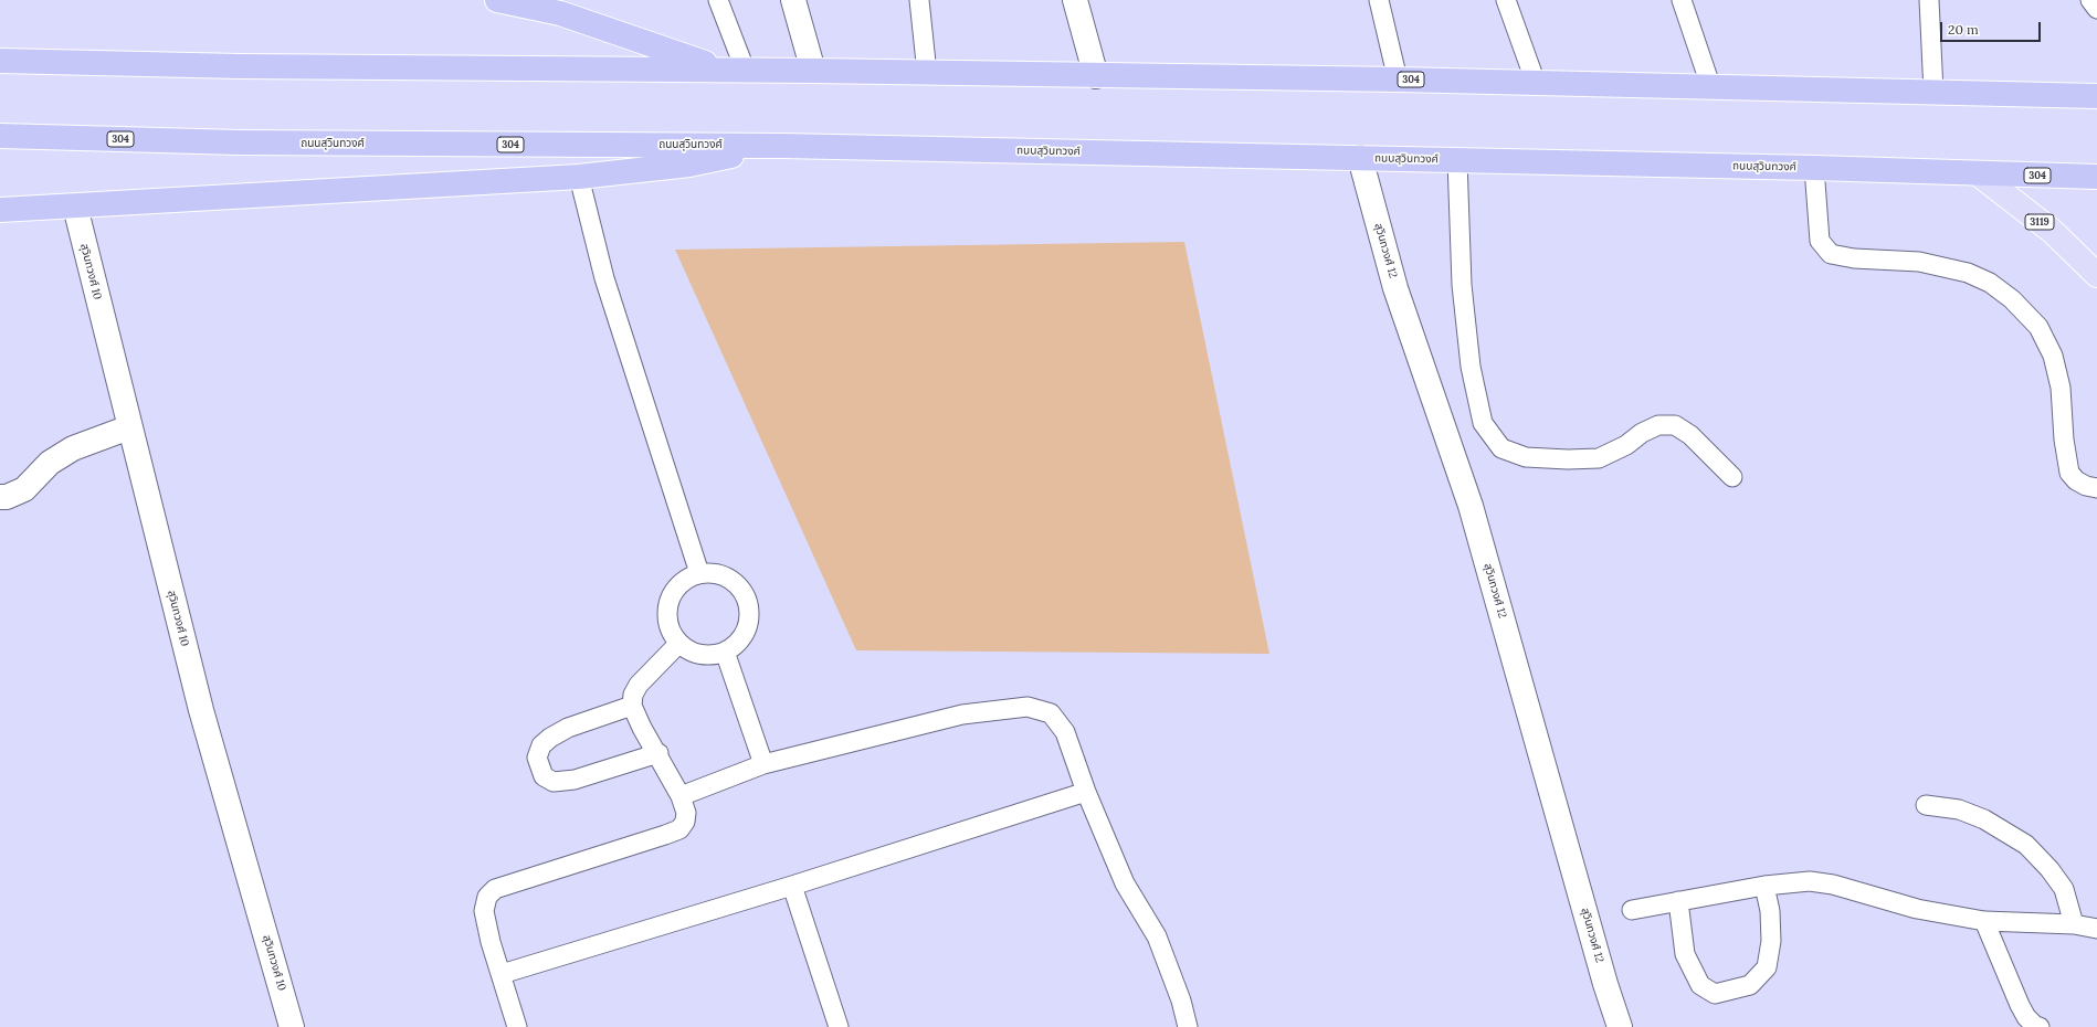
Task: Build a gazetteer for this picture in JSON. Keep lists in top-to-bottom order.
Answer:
{
  "streets": {
    "highway": ["304", "ถนนสุวินทวงศ์"],
    "main road": ["3119"],
    "street": ["สุวินทวงศ์ 12", "สุวินทวงศ์ 10"]
  },
  "crossings": [
    ["ถนนสุวินทวงศ์", "3119"],
    ["ถนนสุวินทวงศ์", "สุวินทวงศ์ 12"]
  ],
  "scale_bar": "20 m"
}
